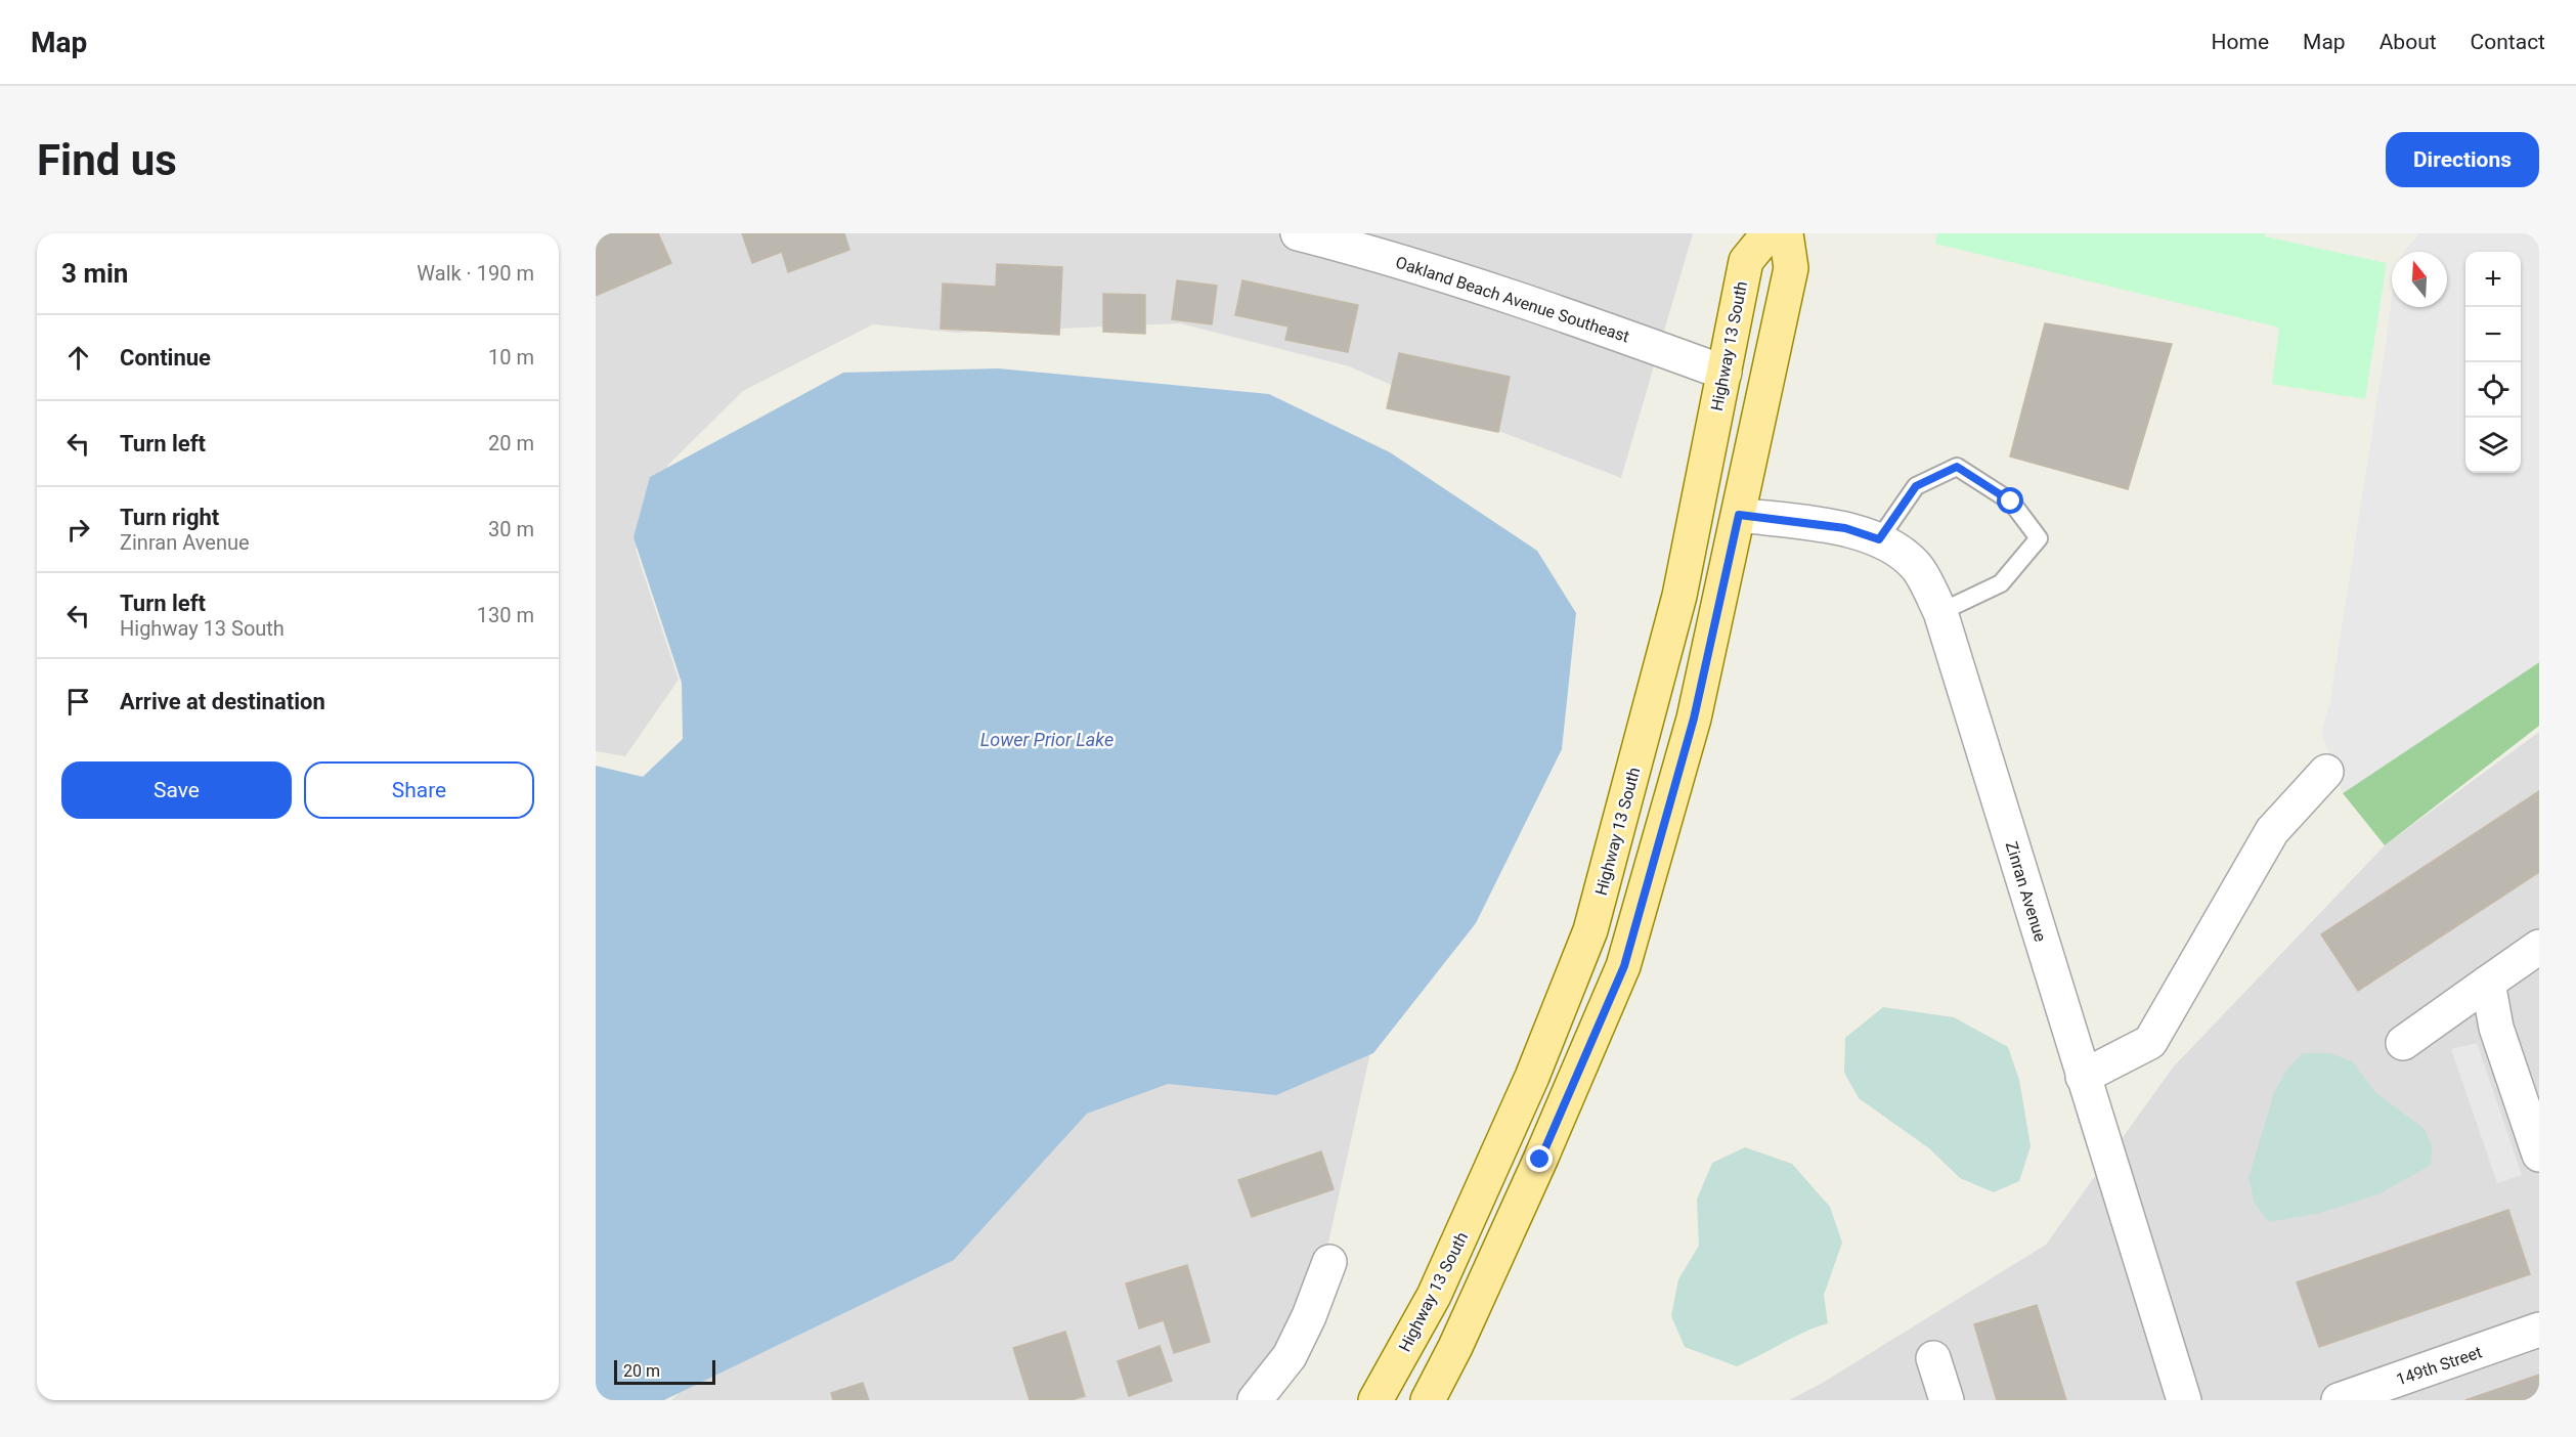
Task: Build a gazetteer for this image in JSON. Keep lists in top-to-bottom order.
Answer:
{
  "streets": {
    "main road": ["Highway 13 South"],
    "street": ["Oakland Beach Avenue Southeast", "Zinran Avenue", "149th Street"]
  },
  "crossings": [
    ["Oakland Beach Avenue Southeast", "Highway 13 South"]
  ],
  "water": ["Lower Prior Lake"],
  "scale_bar": "20 m",
  "north": "top",
  "page": {
    "header": "Map",
    "nav": [
      "Home",
      "Map",
      "About",
      "Contact"
    ],
    "buttons": [
      "Directions",
      ["Save", "Share"]
    ],
    "title": "Find us",
    "heading": ["3 min", "Walk · 190 m"],
    "map_buttons": ["+", "−"],
    "list": [
      ["Continue", "10 m"],
      ["Turn left", "20 m"],
      ["Turn right", "Zinran Avenue", "30 m"],
      ["Turn left", "Highway 13 South", "130 m"],
      "Arrive at destination"
    ],
    "scale": "20 m"
  }
}
